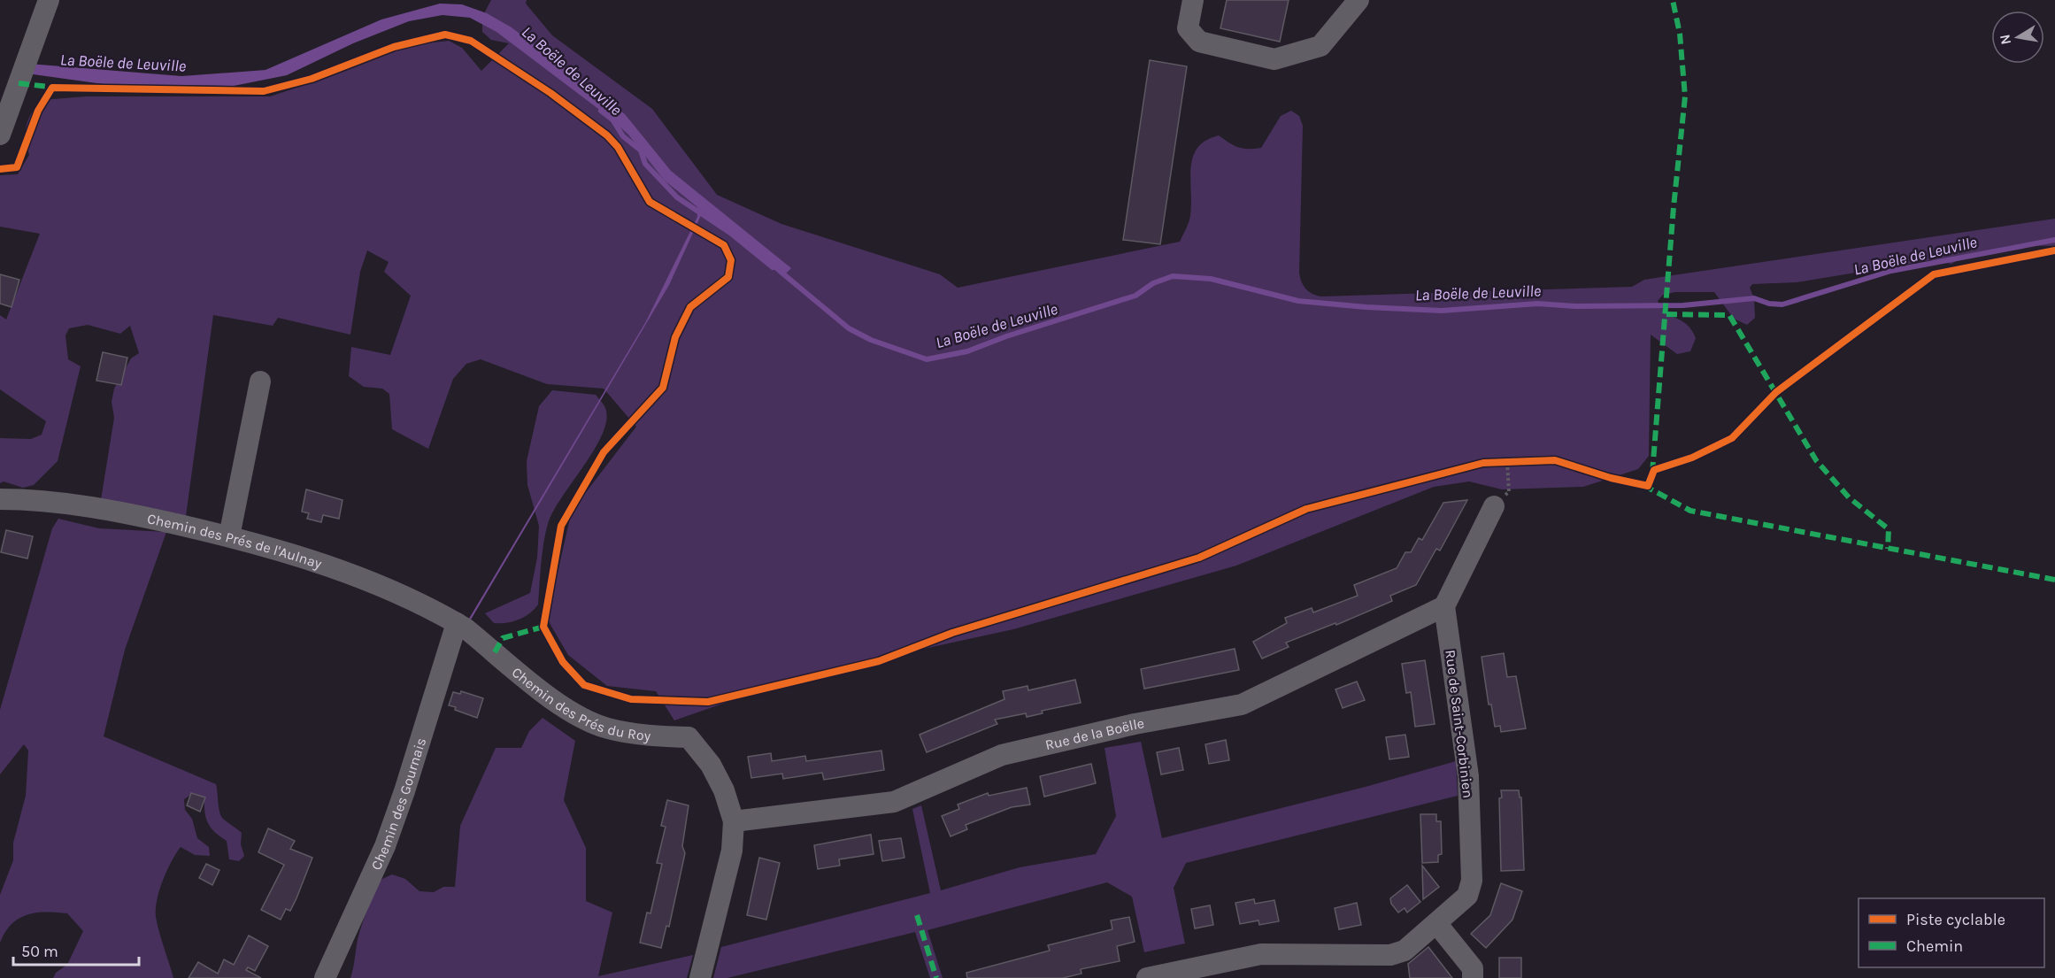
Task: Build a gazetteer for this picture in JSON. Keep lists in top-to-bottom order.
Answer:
{
  "streets": {
    "street": [
      "Chemin des Prés de l'Aulnay",
      "Chemin des Prés du Roy",
      "Rue de Saint-Corbinien",
      "Rue de la Boëlle",
      "Chemin des Gournais"
    ]
  },
  "crossings": [
    ["Chemin des Prés de l'Aulnay", "Chemin des Prés du Roy"],
    ["Chemin des Prés de l'Aulnay", "Chemin des Gournais"],
    ["Chemin des Prés du Roy", "Rue de la Boëlle"],
    ["Chemin des Prés du Roy", "Chemin des Gournais"],
    ["Rue de Saint-Corbinien", "Rue de la Boëlle"]
  ],
  "water": ["La Boële de Leuville"],
  "legend": ["Piste cyclable", "Chemin"],
  "scale_bar": "50 m",
  "north": "left"
}
